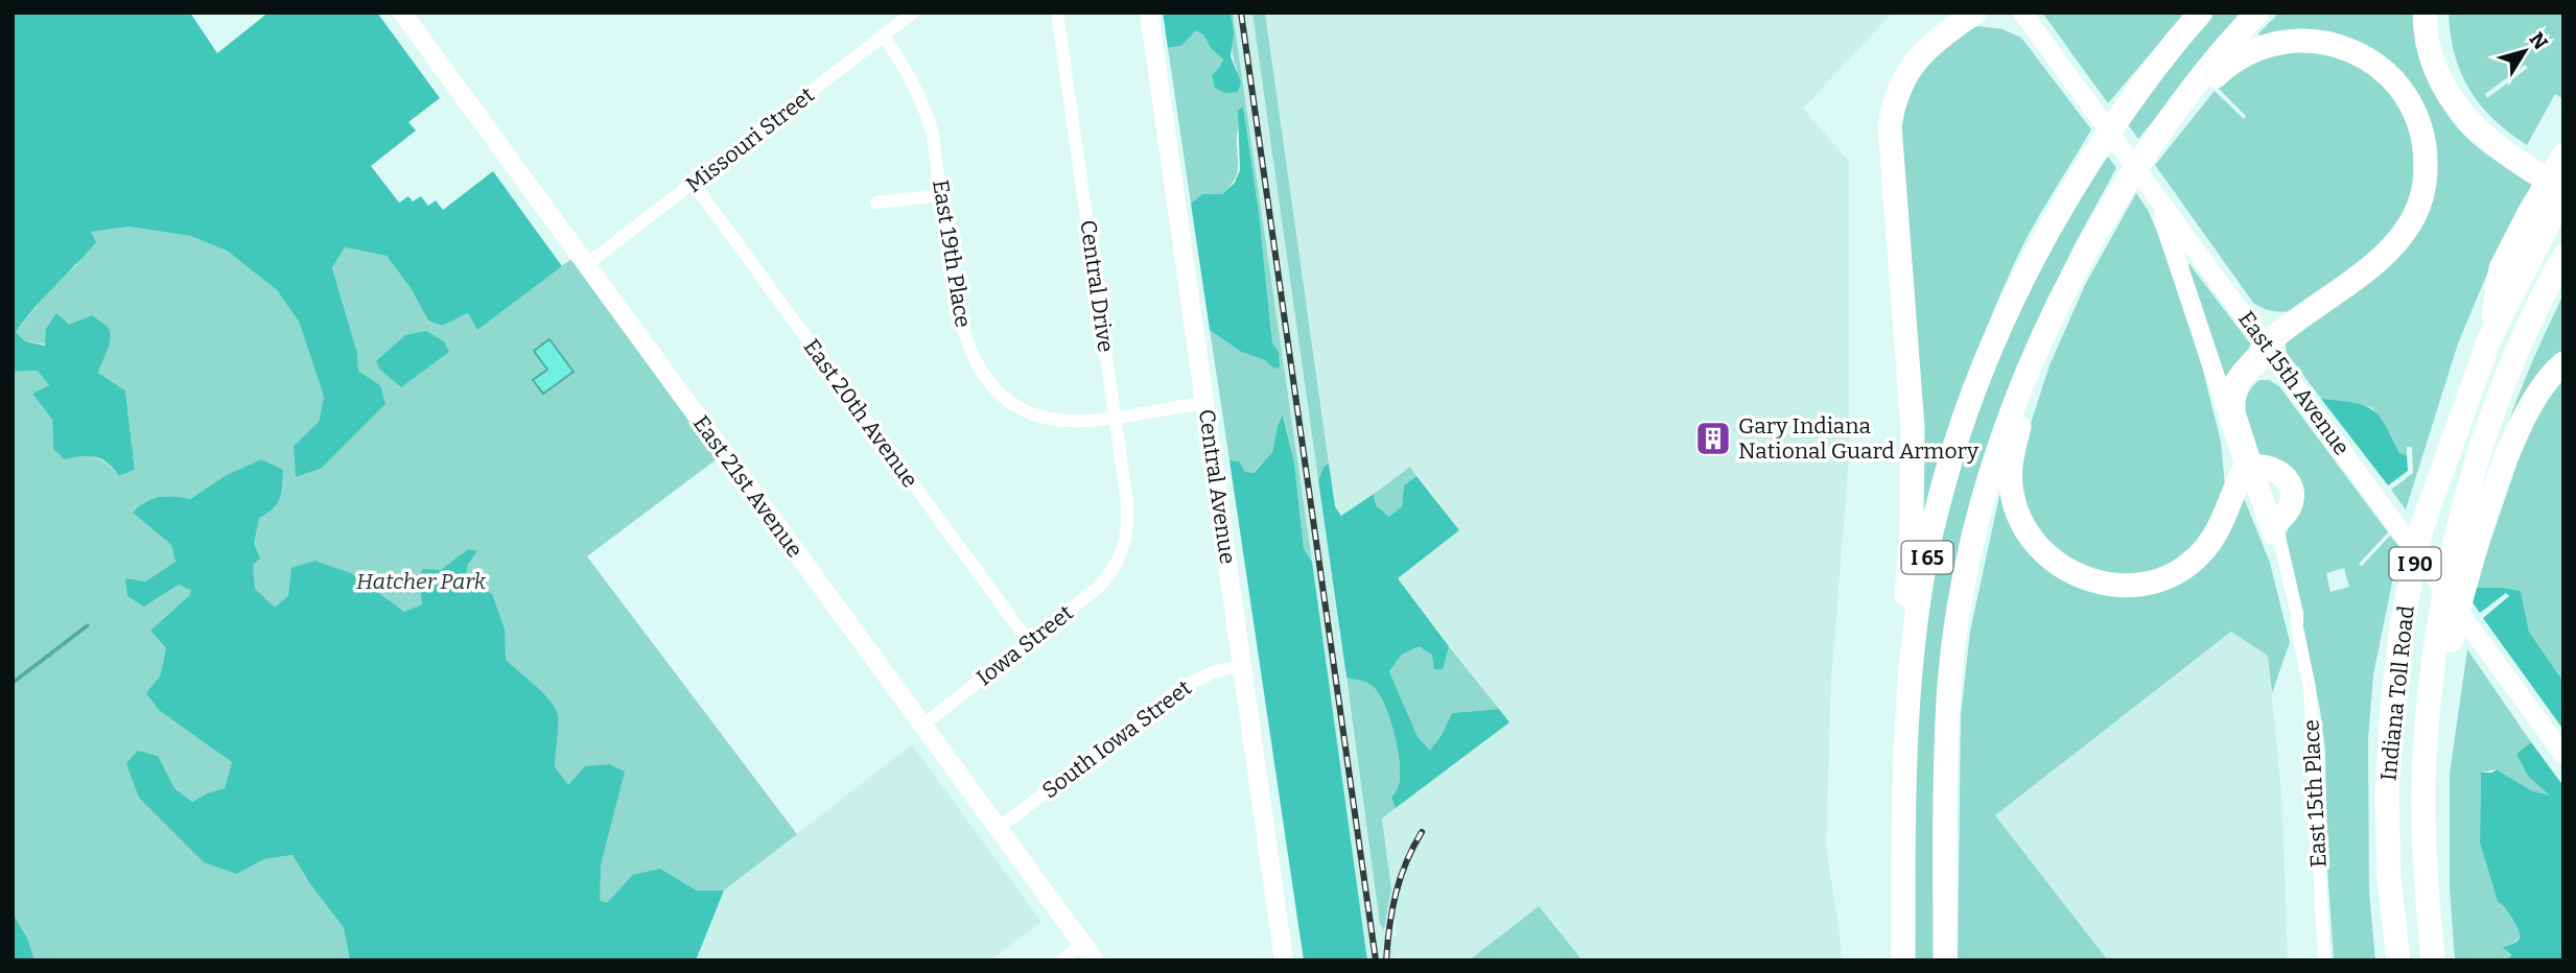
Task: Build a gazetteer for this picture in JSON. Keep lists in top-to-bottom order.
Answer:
{
  "streets": {
    "highway": ["I 65", "I 90", "Indiana Toll Road"],
    "street": [
      "Missouri Street",
      "East 19th Place",
      "Central Drive",
      "East 15th Avenue",
      "East 20th Avenue",
      "East 21st Avenue",
      "Central Avenue",
      "Iowa Street",
      "South Iowa Street",
      "East 15th Place"
    ]
  },
  "crossings": [
    ["Missouri Street", "East 19th Place"],
    ["Missouri Street", "East 20th Avenue"],
    ["Missouri Street", "East 21st Avenue"],
    ["East 19th Place", "Central Drive"],
    ["East 19th Place", "Central Avenue"],
    ["Central Drive", "Iowa Street"],
    ["East 15th Avenue", "East 15th Place"],
    ["East 20th Avenue", "Iowa Street"],
    ["East 21st Avenue", "Iowa Street"],
    ["East 21st Avenue", "South Iowa Street"],
    ["Central Avenue", "South Iowa Street"]
  ],
  "parks": ["Hatcher Park"],
  "places": {
    "building": ["Gary Indiana National Guard Armory"]
  },
  "north": "top right"
}
